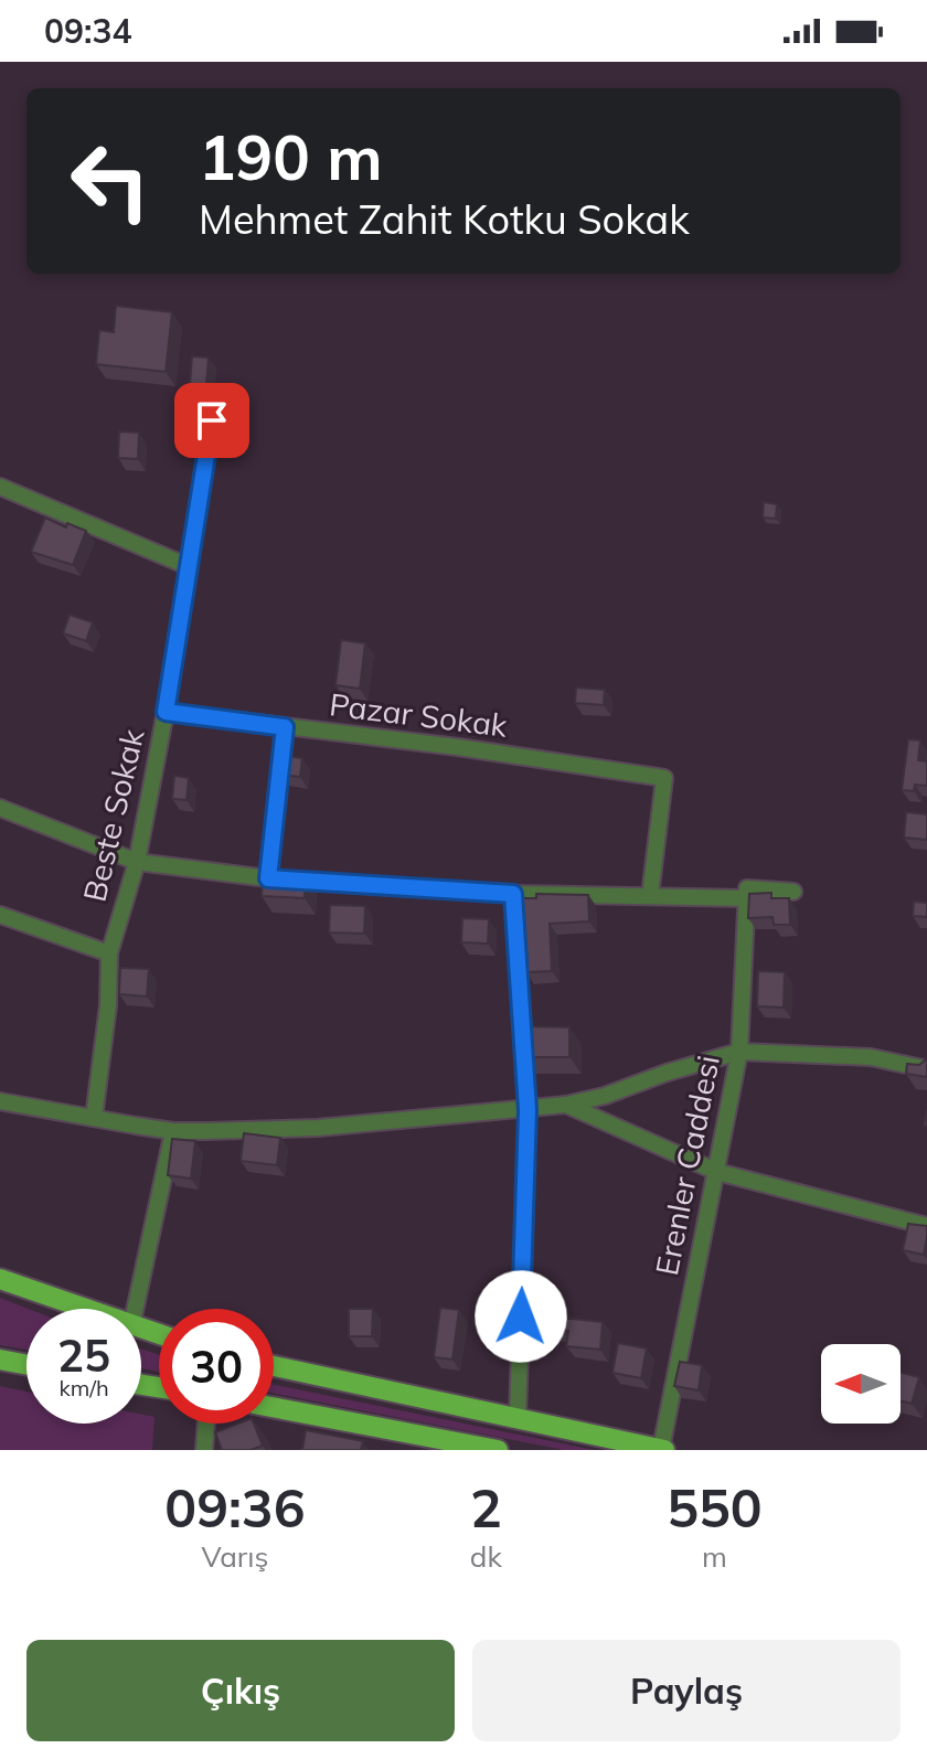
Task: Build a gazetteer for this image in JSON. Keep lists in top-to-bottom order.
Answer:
{
  "streets": {
    "street": ["Pazar Sokak", "Beste Sokak", "Erenler Caddesi"]
  },
  "crossings": [
    ["Pazar Sokak", "Beste Sokak"]
  ],
  "north": "left",
  "page": {
    "status": "09:34",
    "turn": ["190 m", "Mehmet Zahit Kotku Sokak"],
    "speed": "25 km/h",
    "limit": "30",
    "eta": [
      "09:36",
      "Varış",
      "2",
      "dk",
      "550",
      "m"
    ],
    "buttons": ["Çıkış", "Paylaş"]
  }
}
